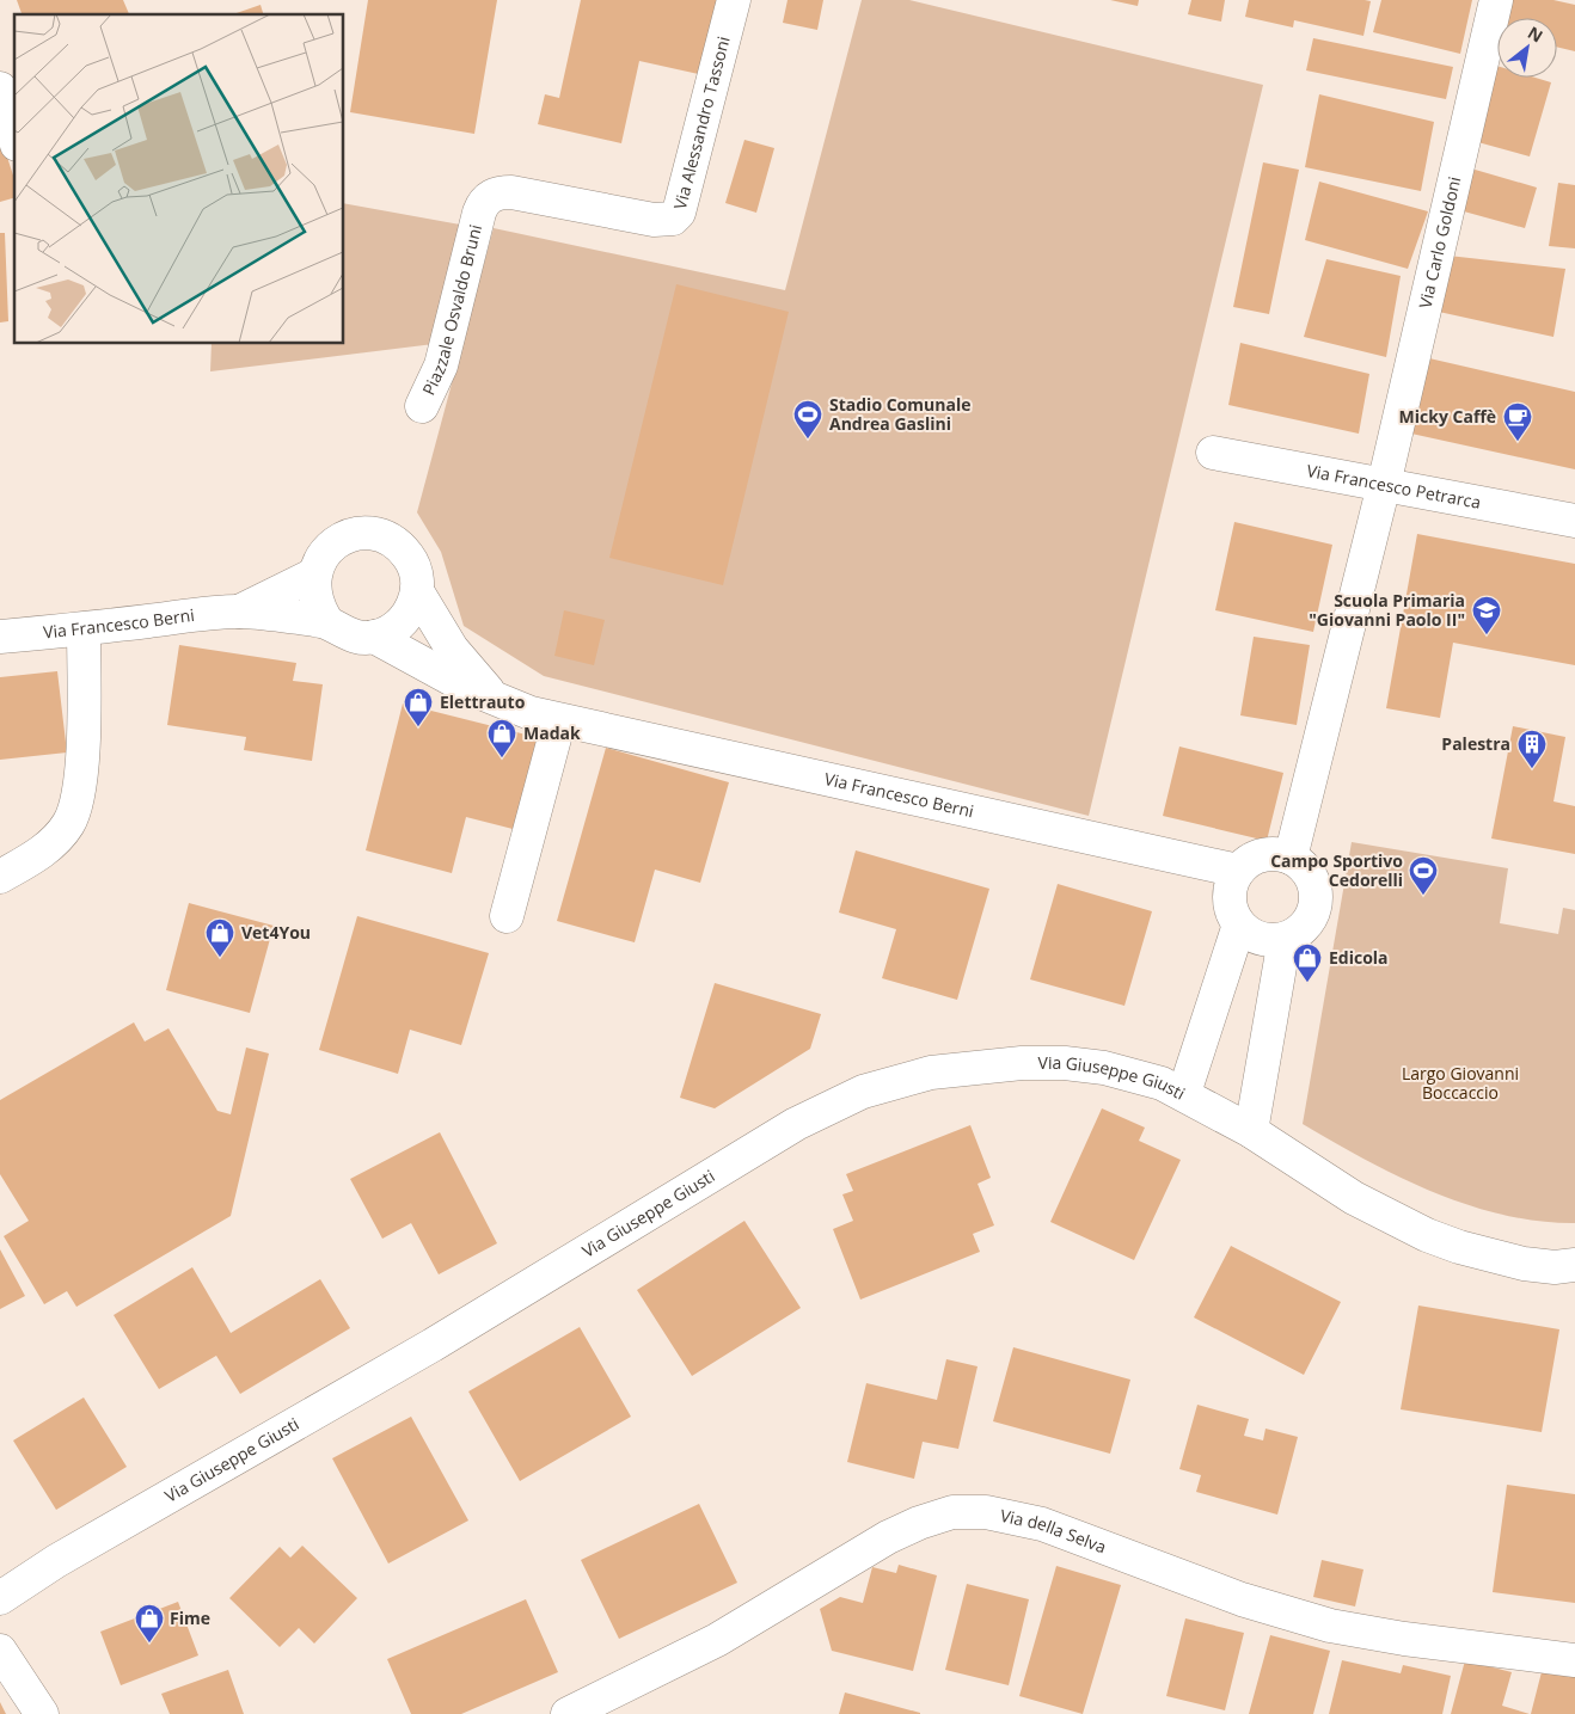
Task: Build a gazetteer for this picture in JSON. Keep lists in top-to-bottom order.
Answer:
{
  "streets": {
    "street": [
      "Via Alessandro Tassoni",
      "Via Carlo Goldoni",
      "Piazzale Osvaldo Bruni",
      "Via Francesco Petrarca",
      "Via Francesco Berni",
      "Via Giuseppe Giusti",
      "Via della Selva"
    ]
  },
  "crossings": [
    ["Via Alessandro Tassoni", "Piazzale Osvaldo Bruni"],
    ["Via Carlo Goldoni", "Via Francesco Petrarca"],
    ["Via Francesco Berni", "Via Giuseppe Giusti"]
  ],
  "parks": ["Largo Giovanni Boccaccio"],
  "places": {
    "sports": ["Stadio Comunale Andrea Gaslini", "Campo Sportivo Cedorelli"],
    "cafe": ["Micky Caffè"],
    "school or university": ["Scuola Primaria \"Giovanni Paolo II\""],
    "shop": [
      "Elettrauto",
      "Madak",
      "Vet4You",
      "Edicola",
      "Fime"
    ],
    "building": ["Palestra"]
  },
  "north": "top right"
}
